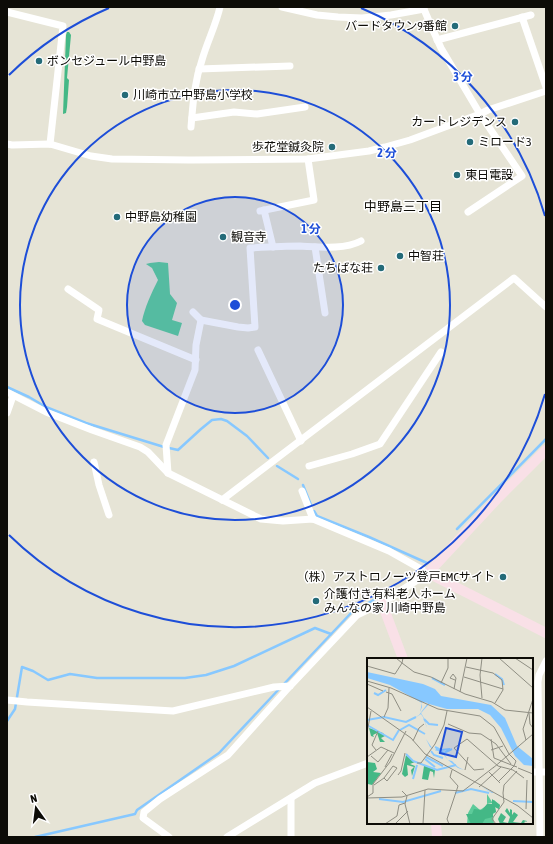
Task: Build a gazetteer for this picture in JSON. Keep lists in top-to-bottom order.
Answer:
{
  "districts": ["中野島三丁目"],
  "places": [
    "バードタウン9番館",
    "ボンセジュール中野島",
    "川崎市立中野島小学校",
    "カートレジデンス",
    "ミロード3",
    "歩花堂鍼灸院",
    "東日電設",
    "中野島幼稚園",
    "観音寺",
    "中智荘",
    "たちばな荘",
    "（株）アストロノーツ登戸EMCサイト",
    "介護付き有料老人ホーム みんなの家 川崎中野島"
  ],
  "north": "top",
  "rings": ["3 分", "2 分", "1 分"]
}
